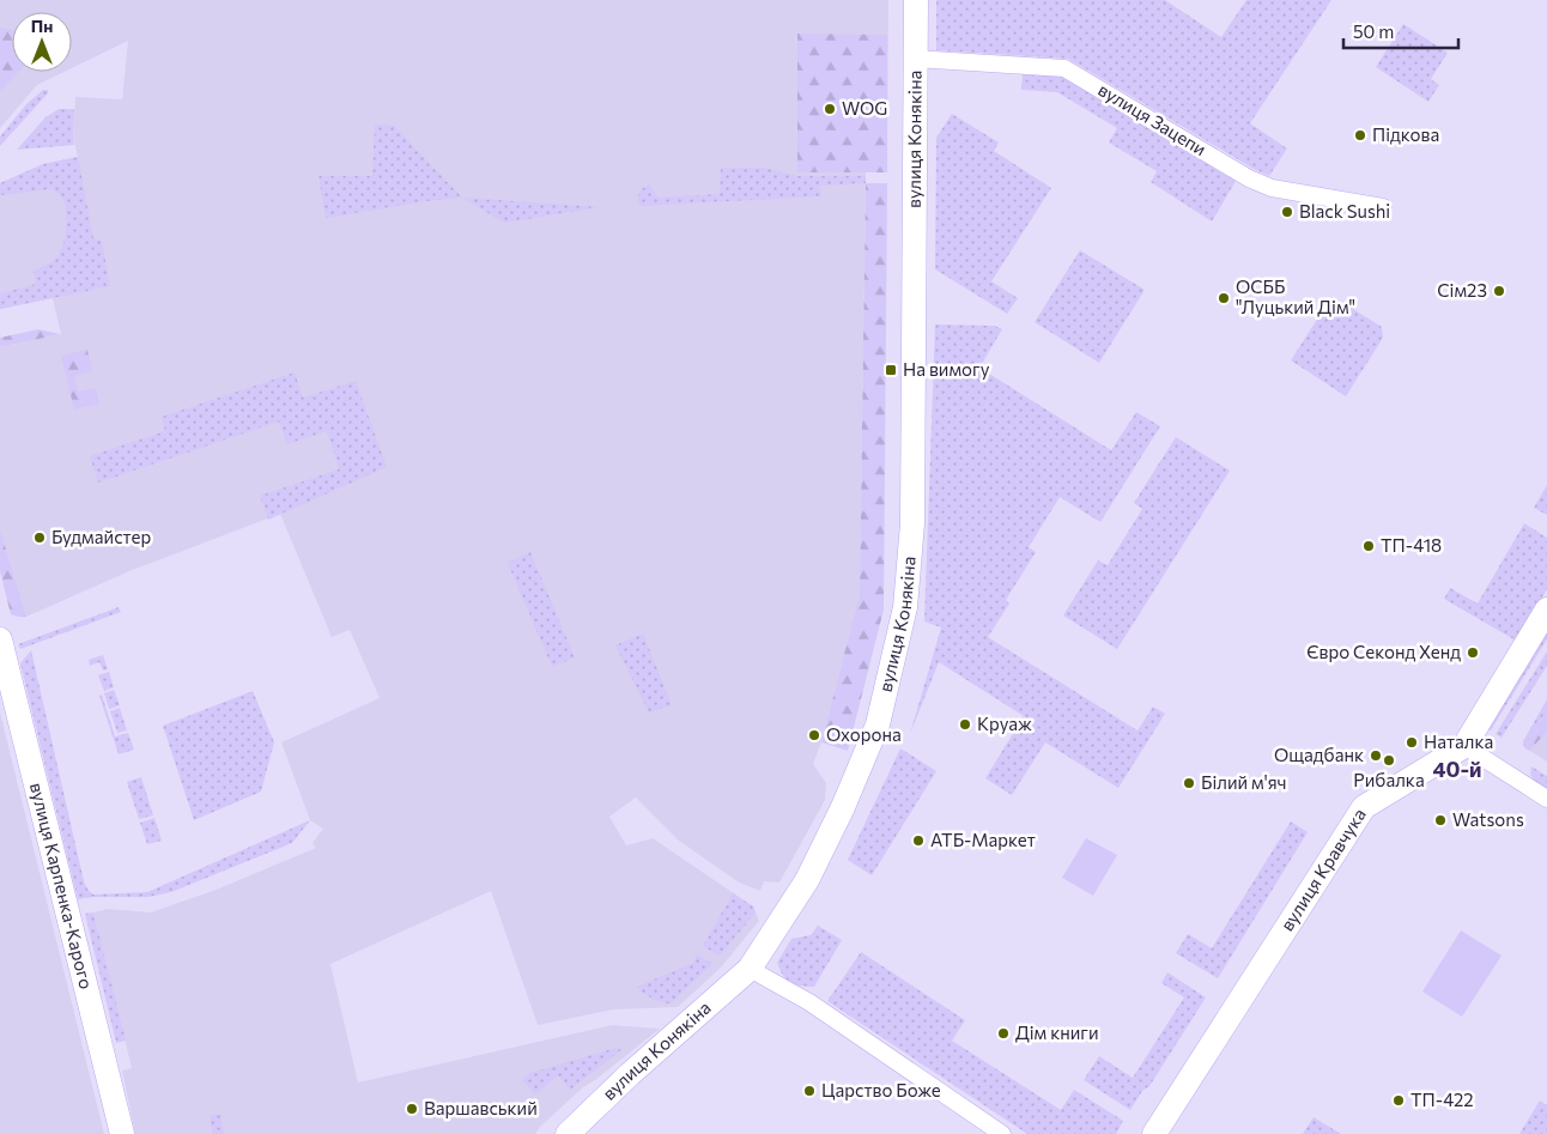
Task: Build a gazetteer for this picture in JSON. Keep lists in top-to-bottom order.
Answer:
{
  "streets": {
    "main road": ["вулиця Конякіна", "вулиця Кравчука", "вулиця Карпенка-Карого"],
    "street": ["вулиця Зацепи"]
  },
  "crossings": [
    ["вулиця Зацепи", "вулиця Конякіна"]
  ],
  "districts": ["40-й"],
  "places": {
    "other": [
      "WOG",
      "Підкова",
      "Black Sushi",
      "Сім23",
      "ОСББ \"Луцький Дім\"",
      "Будмайстер",
      "ТП-418",
      "Євро Секонд Хенд",
      "Круаж",
      "Охорона",
      "Наталка",
      "Ощадбанк",
      "Рибалка",
      "Білий м'яч",
      "Watsons",
      "АТБ-Маркет",
      "Дім книги",
      "Царство Боже",
      "ТП-422",
      "Варшавський"
    ],
    "transit": ["На вимогу"]
  },
  "scale_bar": "50 m",
  "north": "top"
}
